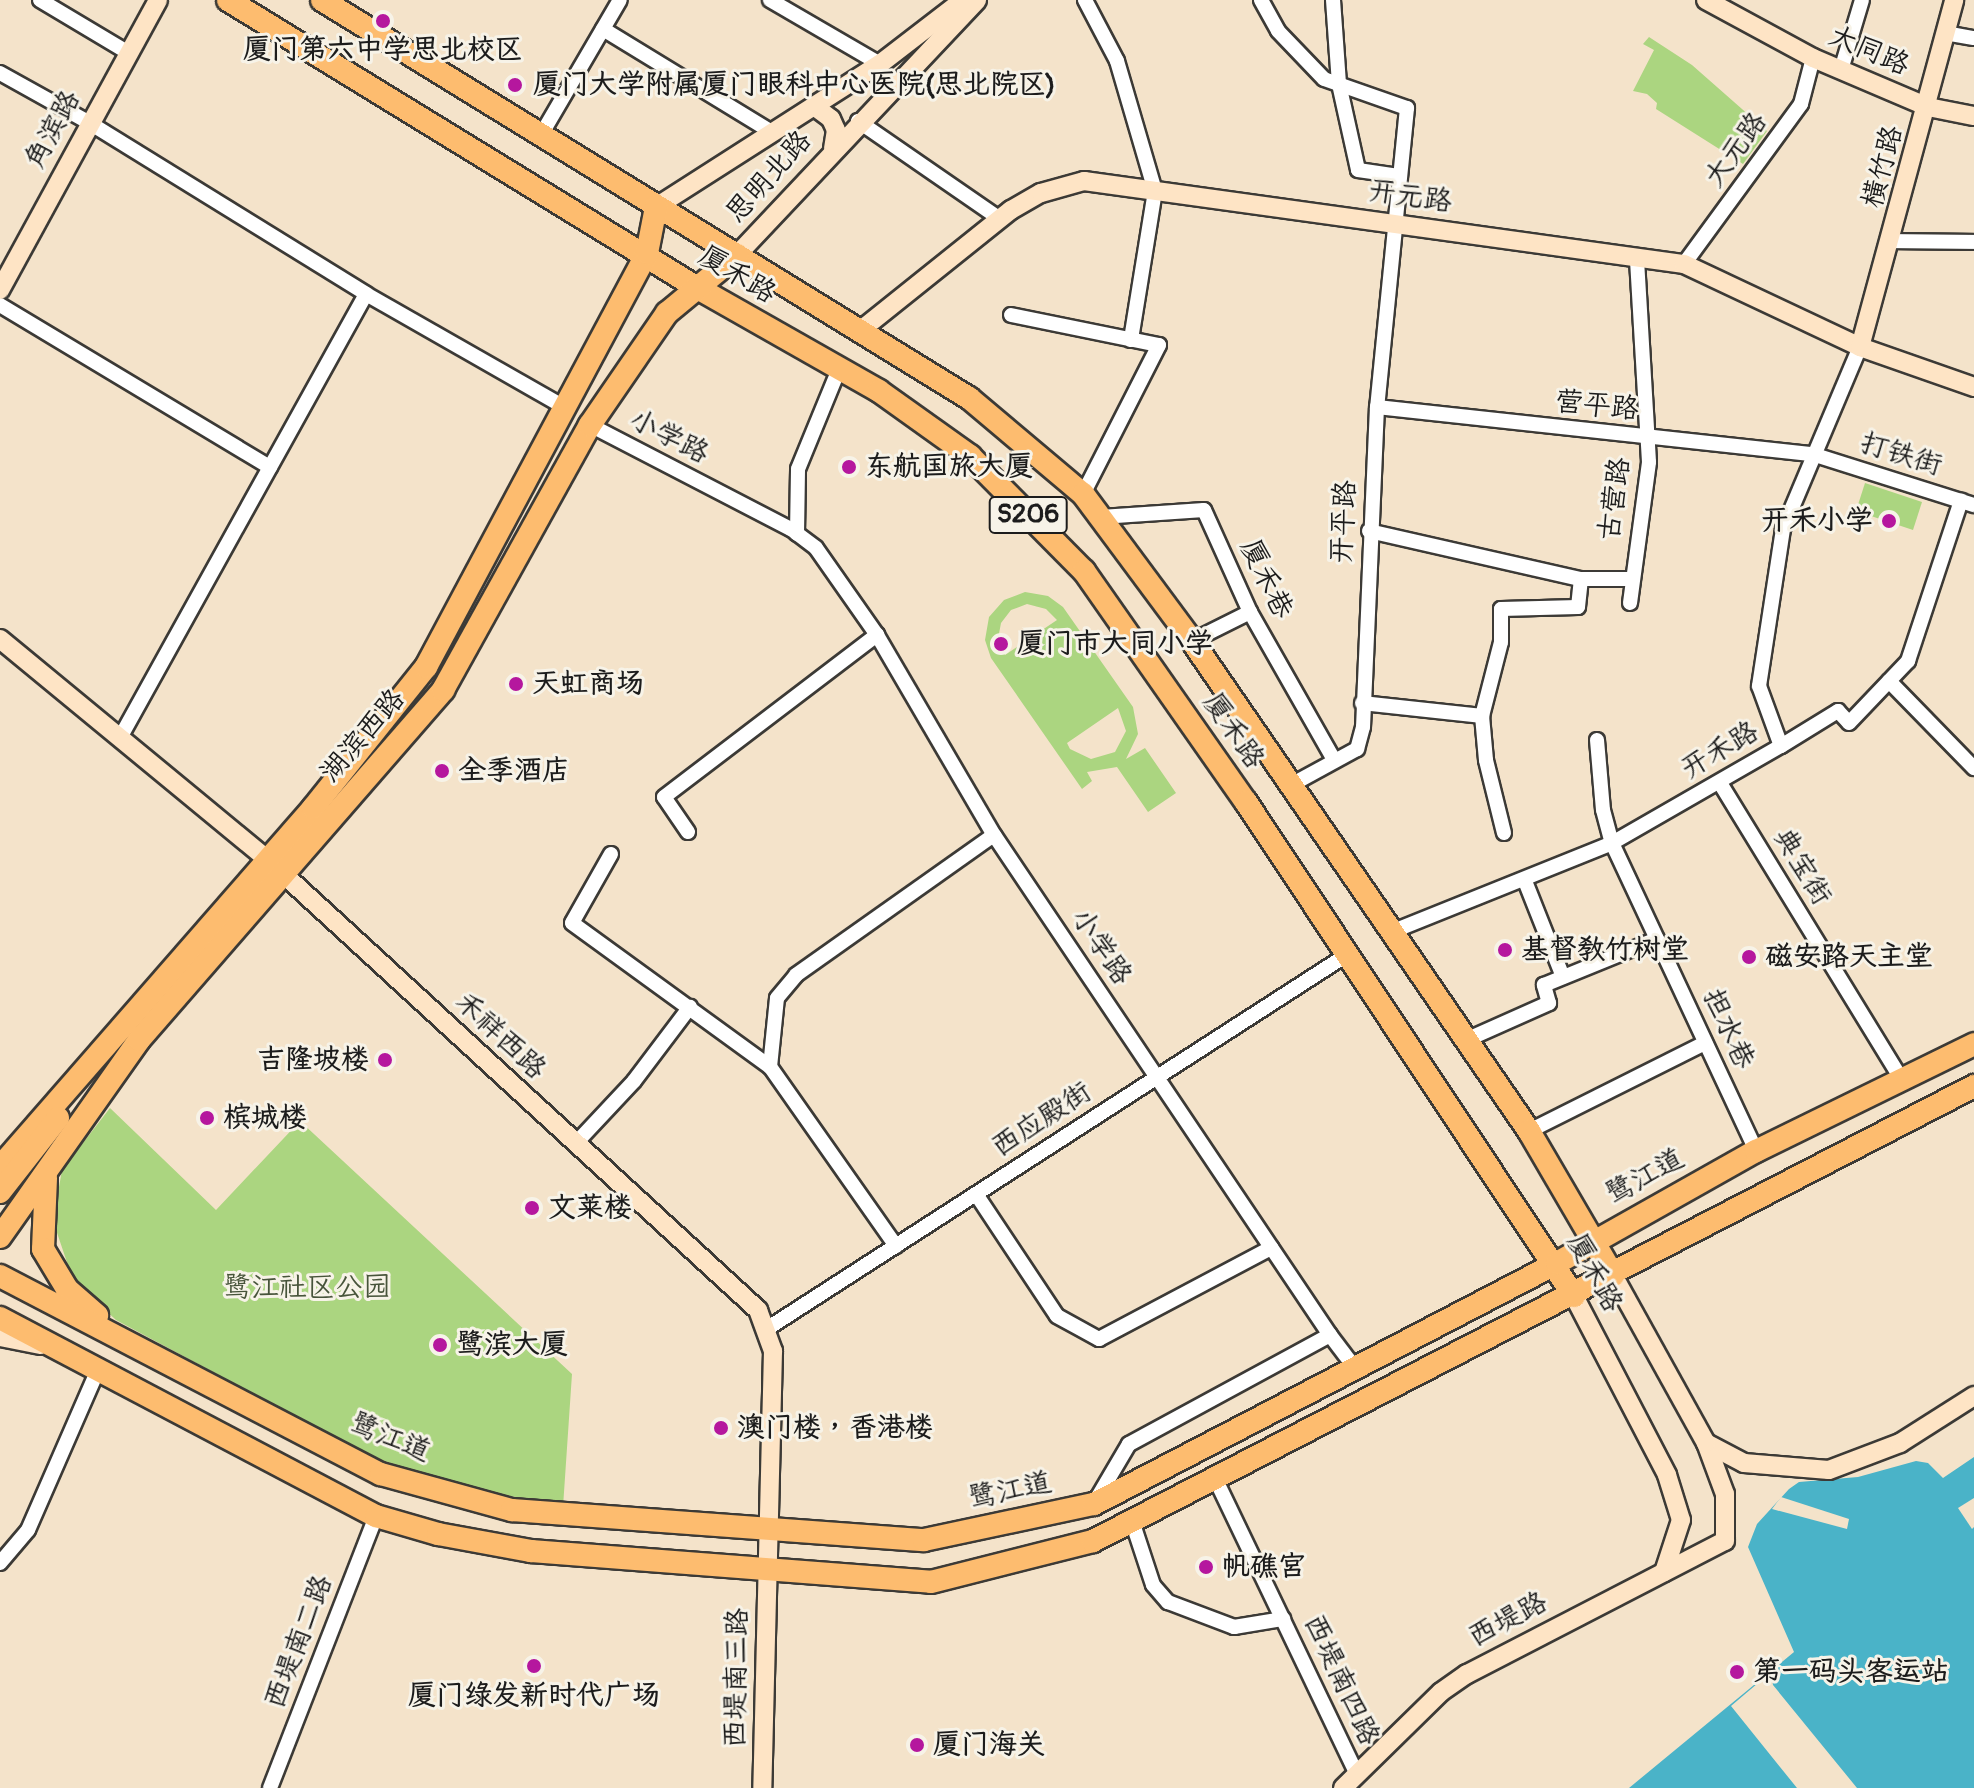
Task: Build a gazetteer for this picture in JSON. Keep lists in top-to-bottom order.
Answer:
{
  "streets": {
    "main road": [
      "厦禾路",
      "S206",
      "湖滨西路",
      "鹭江道"
    ],
    "street": [
      "大同路",
      "角滨路",
      "大元路",
      "横竹路",
      "思明北路",
      "开元路",
      "营平路",
      "小学路",
      "打铁街",
      "古营路",
      "开平路",
      "厦禾巷",
      "开禾路",
      "典宝街",
      "担水巷",
      "禾祥西路",
      "西应殿街",
      "西堤路",
      "西堤南二路",
      "西堤南三路",
      "西堤南四路"
    ]
  },
  "crossings": [
    ["大同路", "大元路"],
    ["大同路", "横竹路"],
    ["大元路", "开元路"],
    ["横竹路", "开元路"],
    ["横竹路", "开禾路"],
    ["思明北路", "厦禾路"],
    ["思明北路", "湖滨西路"],
    ["开元路", "厦禾路"],
    ["开元路", "古营路"],
    ["开元路", "开平路"],
    ["开元路", "开禾路"],
    ["厦禾路", "开平路"],
    ["厦禾路", "厦禾巷"],
    ["厦禾路", "湖滨西路"],
    ["厦禾路", "开禾路"],
    ["厦禾路", "西应殿街"],
    ["厦禾路", "鹭江道"],
    ["厦禾路", "西堤路"],
    ["营平路", "打铁街"],
    ["营平路", "古营路"],
    ["营平路", "开平路"],
    ["营平路", "开禾路"],
    ["小学路", "湖滨西路"],
    ["小学路", "西应殿街"],
    ["小学路", "鹭江道"],
    ["打铁街", "开禾路"],
    ["开平路", "厦禾巷"],
    ["湖滨西路", "禾祥西路"],
    ["开禾路", "典宝街"],
    ["开禾路", "担水巷"],
    ["典宝街", "鹭江道"],
    ["担水巷", "鹭江道"],
    ["禾祥西路", "西应殿街"],
    ["禾祥西路", "鹭江道"],
    ["禾祥西路", "西堤南三路"],
    ["西堤路", "西堤南四路"]
  ],
  "parks": ["鹭江社区公园"],
  "places": [
    "厦门第六中学思北校区",
    "厦门大学附属厦门眼科中心医院(思北院区)",
    "东航国旅大厦",
    "开禾小学",
    "厦门市大同小学",
    "天虹商场",
    "全季酒店",
    "基督教竹树堂",
    "磁安路天主堂",
    "吉隆坡楼",
    "槟城楼",
    "文莱楼",
    "鹭滨大厦",
    "澳门楼，香港楼",
    "帆礁宫",
    "厦门绿发新时代广场",
    "第一码头客运站",
    "厦门海关"
  ]
}
